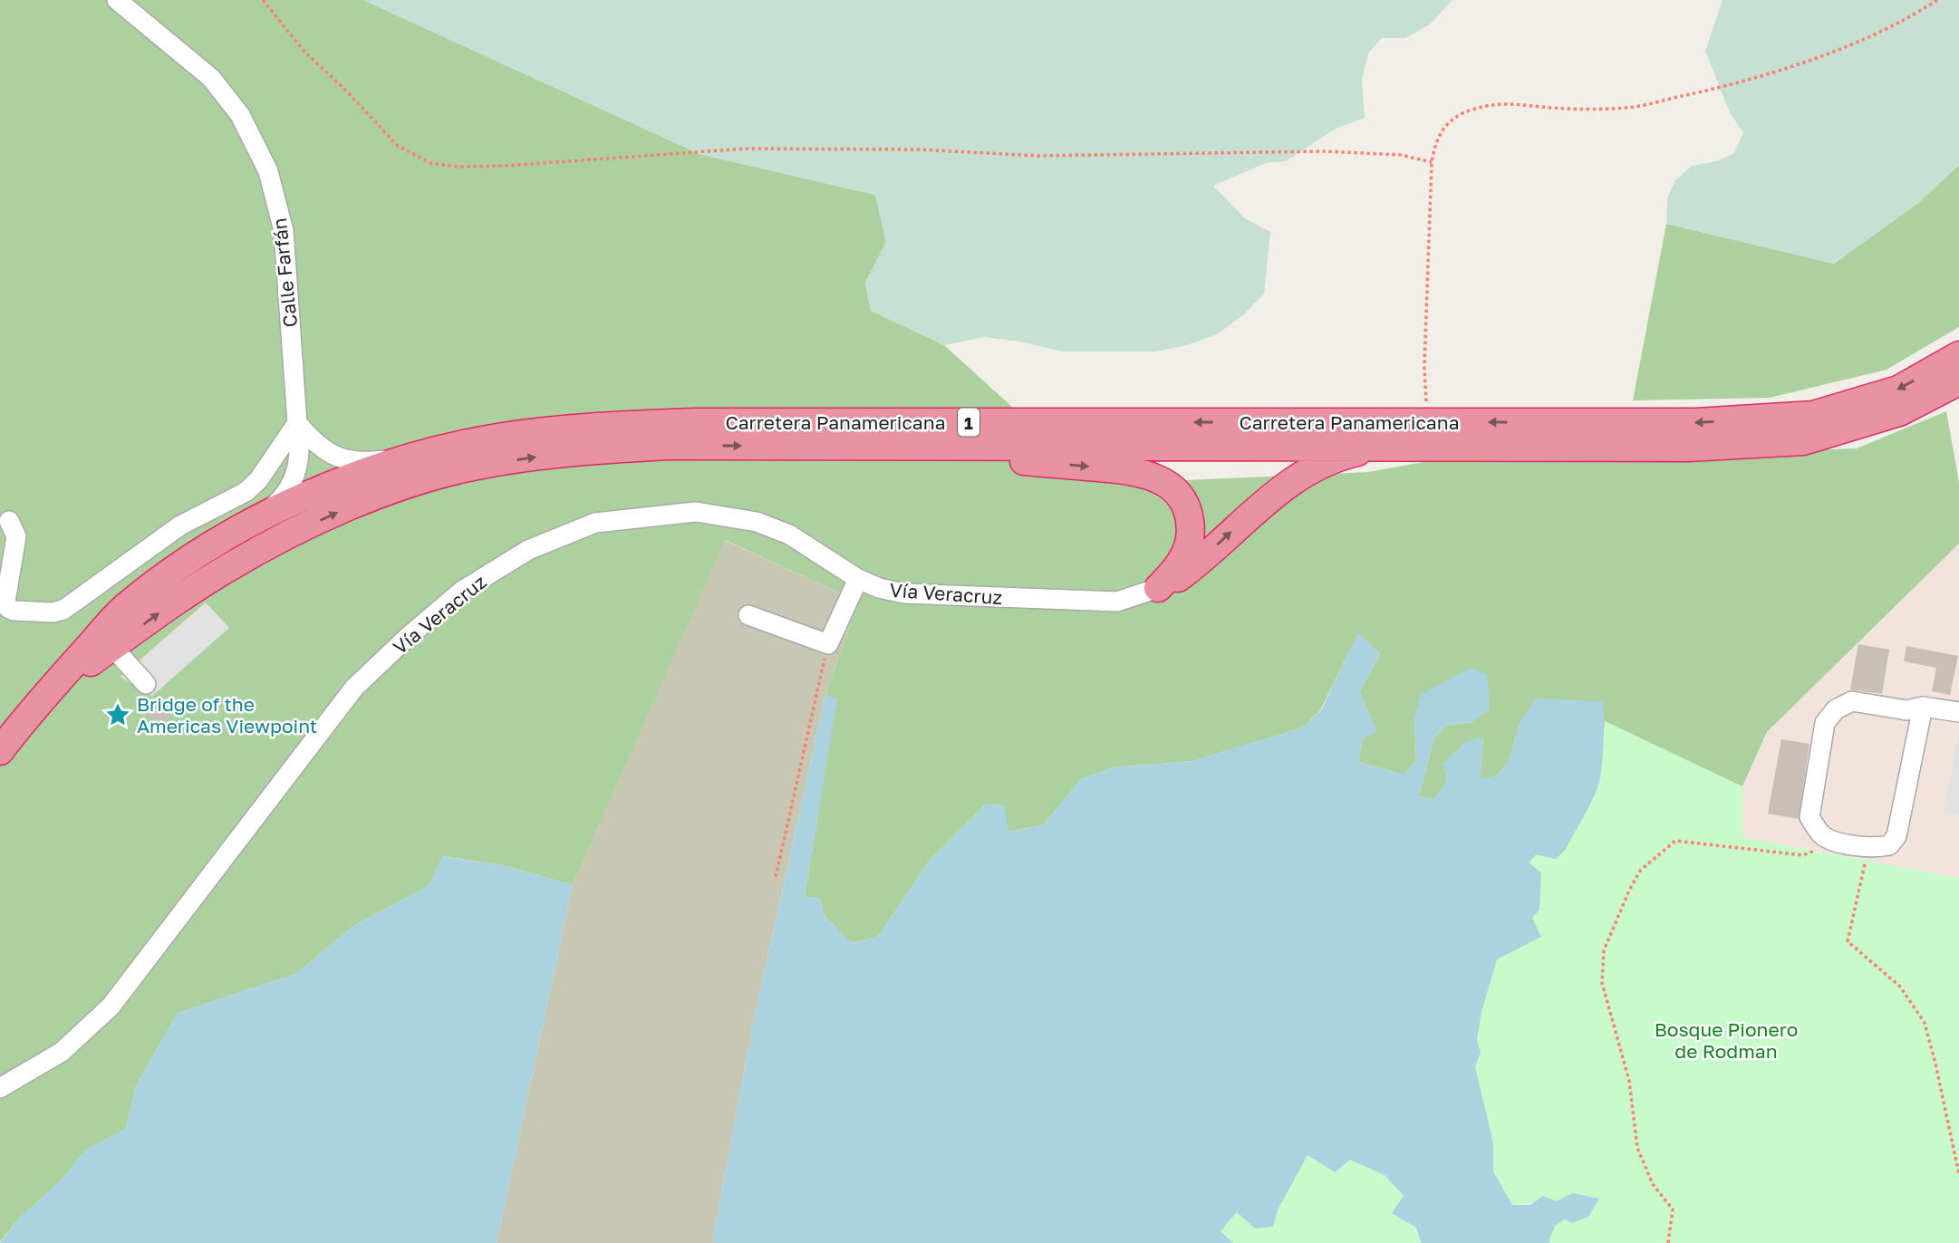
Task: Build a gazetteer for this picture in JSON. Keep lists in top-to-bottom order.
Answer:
{
  "streets": {
    "highway": ["Carretera Panamericana", "1"],
    "street": ["Calle Farfán", "Vía Veracruz"]
  },
  "crossings": [
    ["Calle Farfán", "Carretera Panamericana"]
  ],
  "parks": ["Bosque Pionero de Rodman"],
  "places": {
    "place": ["Bridge of the Americas Viewpoint"]
  }
}
